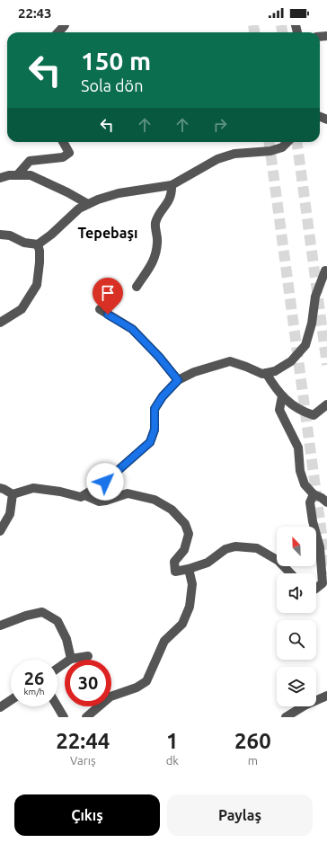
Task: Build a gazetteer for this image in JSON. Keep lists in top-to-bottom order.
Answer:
{
  "districts": ["Tepebaşı"],
  "north": "top left",
  "page": {
    "status": "22:43",
    "turn": ["150 m", "Sola dön"],
    "speed": "26 km/h",
    "limit": "30",
    "eta": [
      "22:44",
      "Varış",
      "1",
      "dk",
      "260",
      "m"
    ],
    "buttons": ["Çıkış", "Paylaş"]
  }
}
